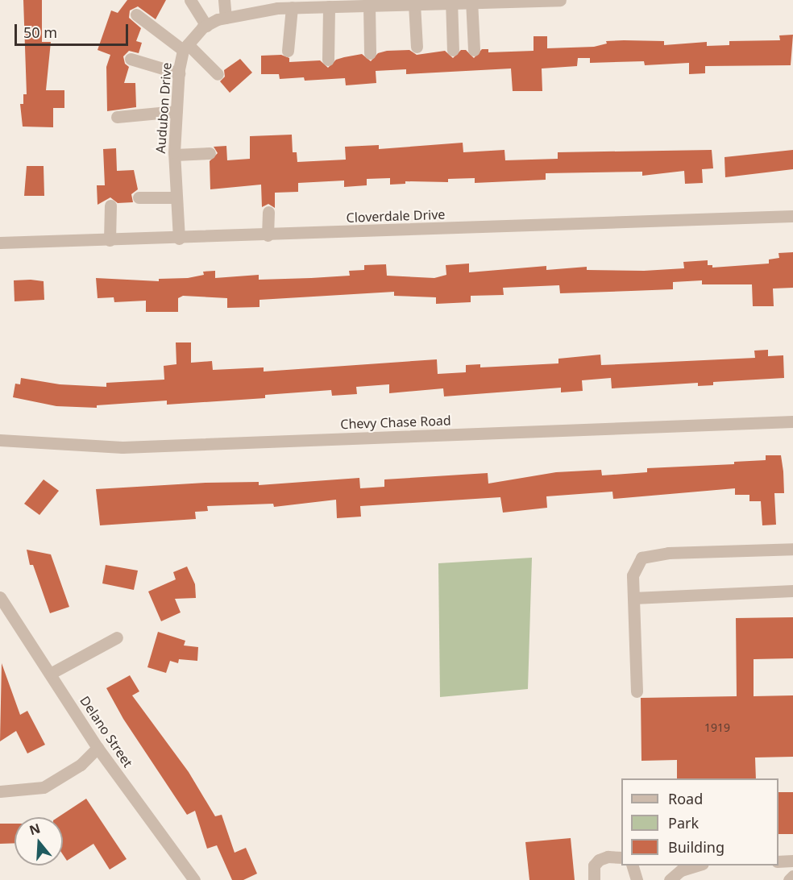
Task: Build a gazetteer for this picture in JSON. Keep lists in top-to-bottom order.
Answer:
{
  "streets": {
    "street": [
      "Audubon Drive",
      "Cloverdale Drive",
      "Chevy Chase Road",
      "Delano Street"
    ]
  },
  "crossings": [
    ["Audubon Drive", "Cloverdale Drive"]
  ],
  "house_numbers": ["1919"],
  "legend": ["Road", "Park", "Building"],
  "scale_bar": "50 m",
  "north": "top"
}
